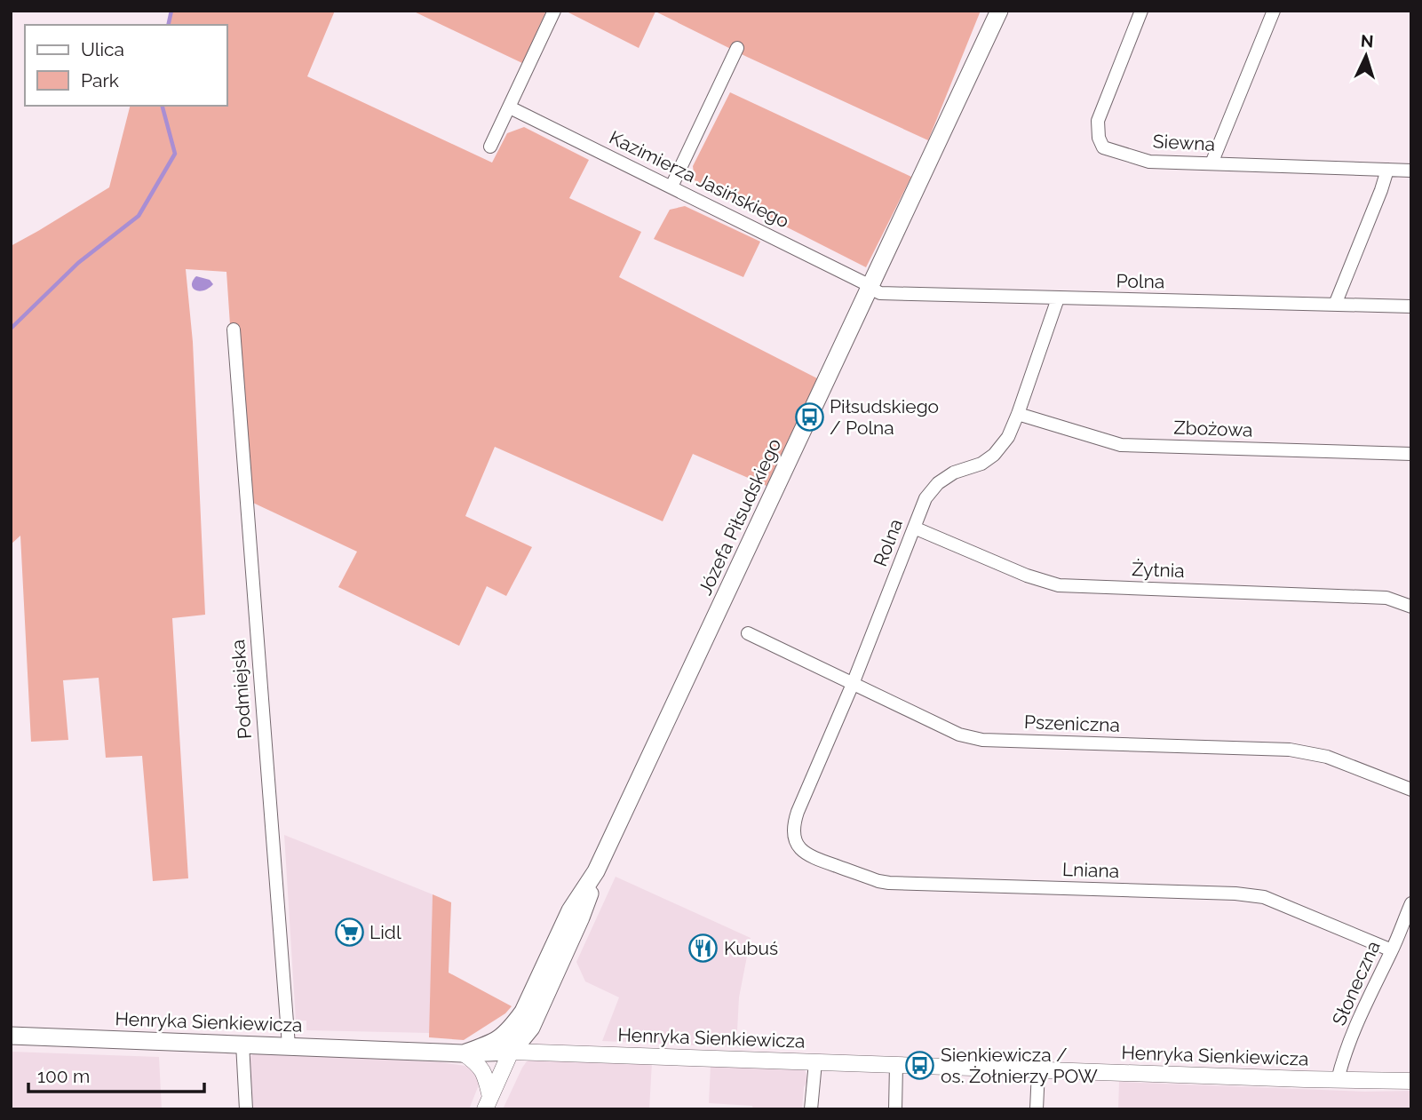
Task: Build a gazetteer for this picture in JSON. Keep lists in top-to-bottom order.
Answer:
{
  "streets": {
    "main road": ["Józefa Piłsudskiego", "Henryka Sienkiewicza"],
    "street": [
      "Siewna",
      "Kazimierza Jasińskiego",
      "Polna",
      "Zbożowa",
      "Rolna",
      "Żytnia",
      "Podmiejska",
      "Pszeniczna",
      "Lniana",
      "Słoneczna"
    ]
  },
  "crossings": [
    ["Kazimierza Jasińskiego", "Polna"],
    ["Kazimierza Jasińskiego", "Józefa Piłsudskiego"],
    ["Polna", "Józefa Piłsudskiego"],
    ["Polna", "Rolna"],
    ["Zbożowa", "Rolna"],
    ["Józefa Piłsudskiego", "Henryka Sienkiewicza"],
    ["Rolna", "Żytnia"],
    ["Rolna", "Pszeniczna"],
    ["Rolna", "Lniana"],
    ["Podmiejska", "Henryka Sienkiewicza"],
    ["Lniana", "Słoneczna"],
    ["Słoneczna", "Henryka Sienkiewicza"]
  ],
  "places": {
    "bus stop": ["Piłsudskiego / Polna", "Sienkiewicza / os. Żołnierzy POW"],
    "supermarket": ["Lidl"],
    "restaurant": ["Kubuś"]
  },
  "legend": ["Ulica", "Park"],
  "scale_bar": "100 m",
  "north": "top"
}
